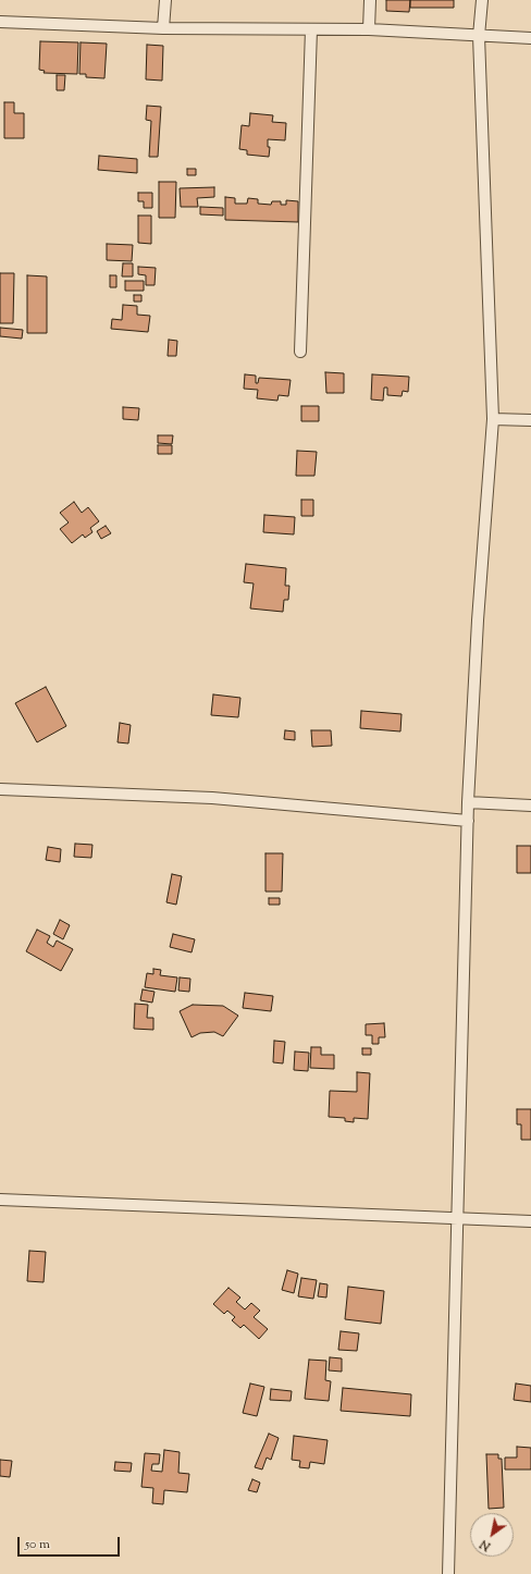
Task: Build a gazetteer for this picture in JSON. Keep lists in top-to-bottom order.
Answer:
{
  "scale_bar": "50 m",
  "north": "bottom left"
}
